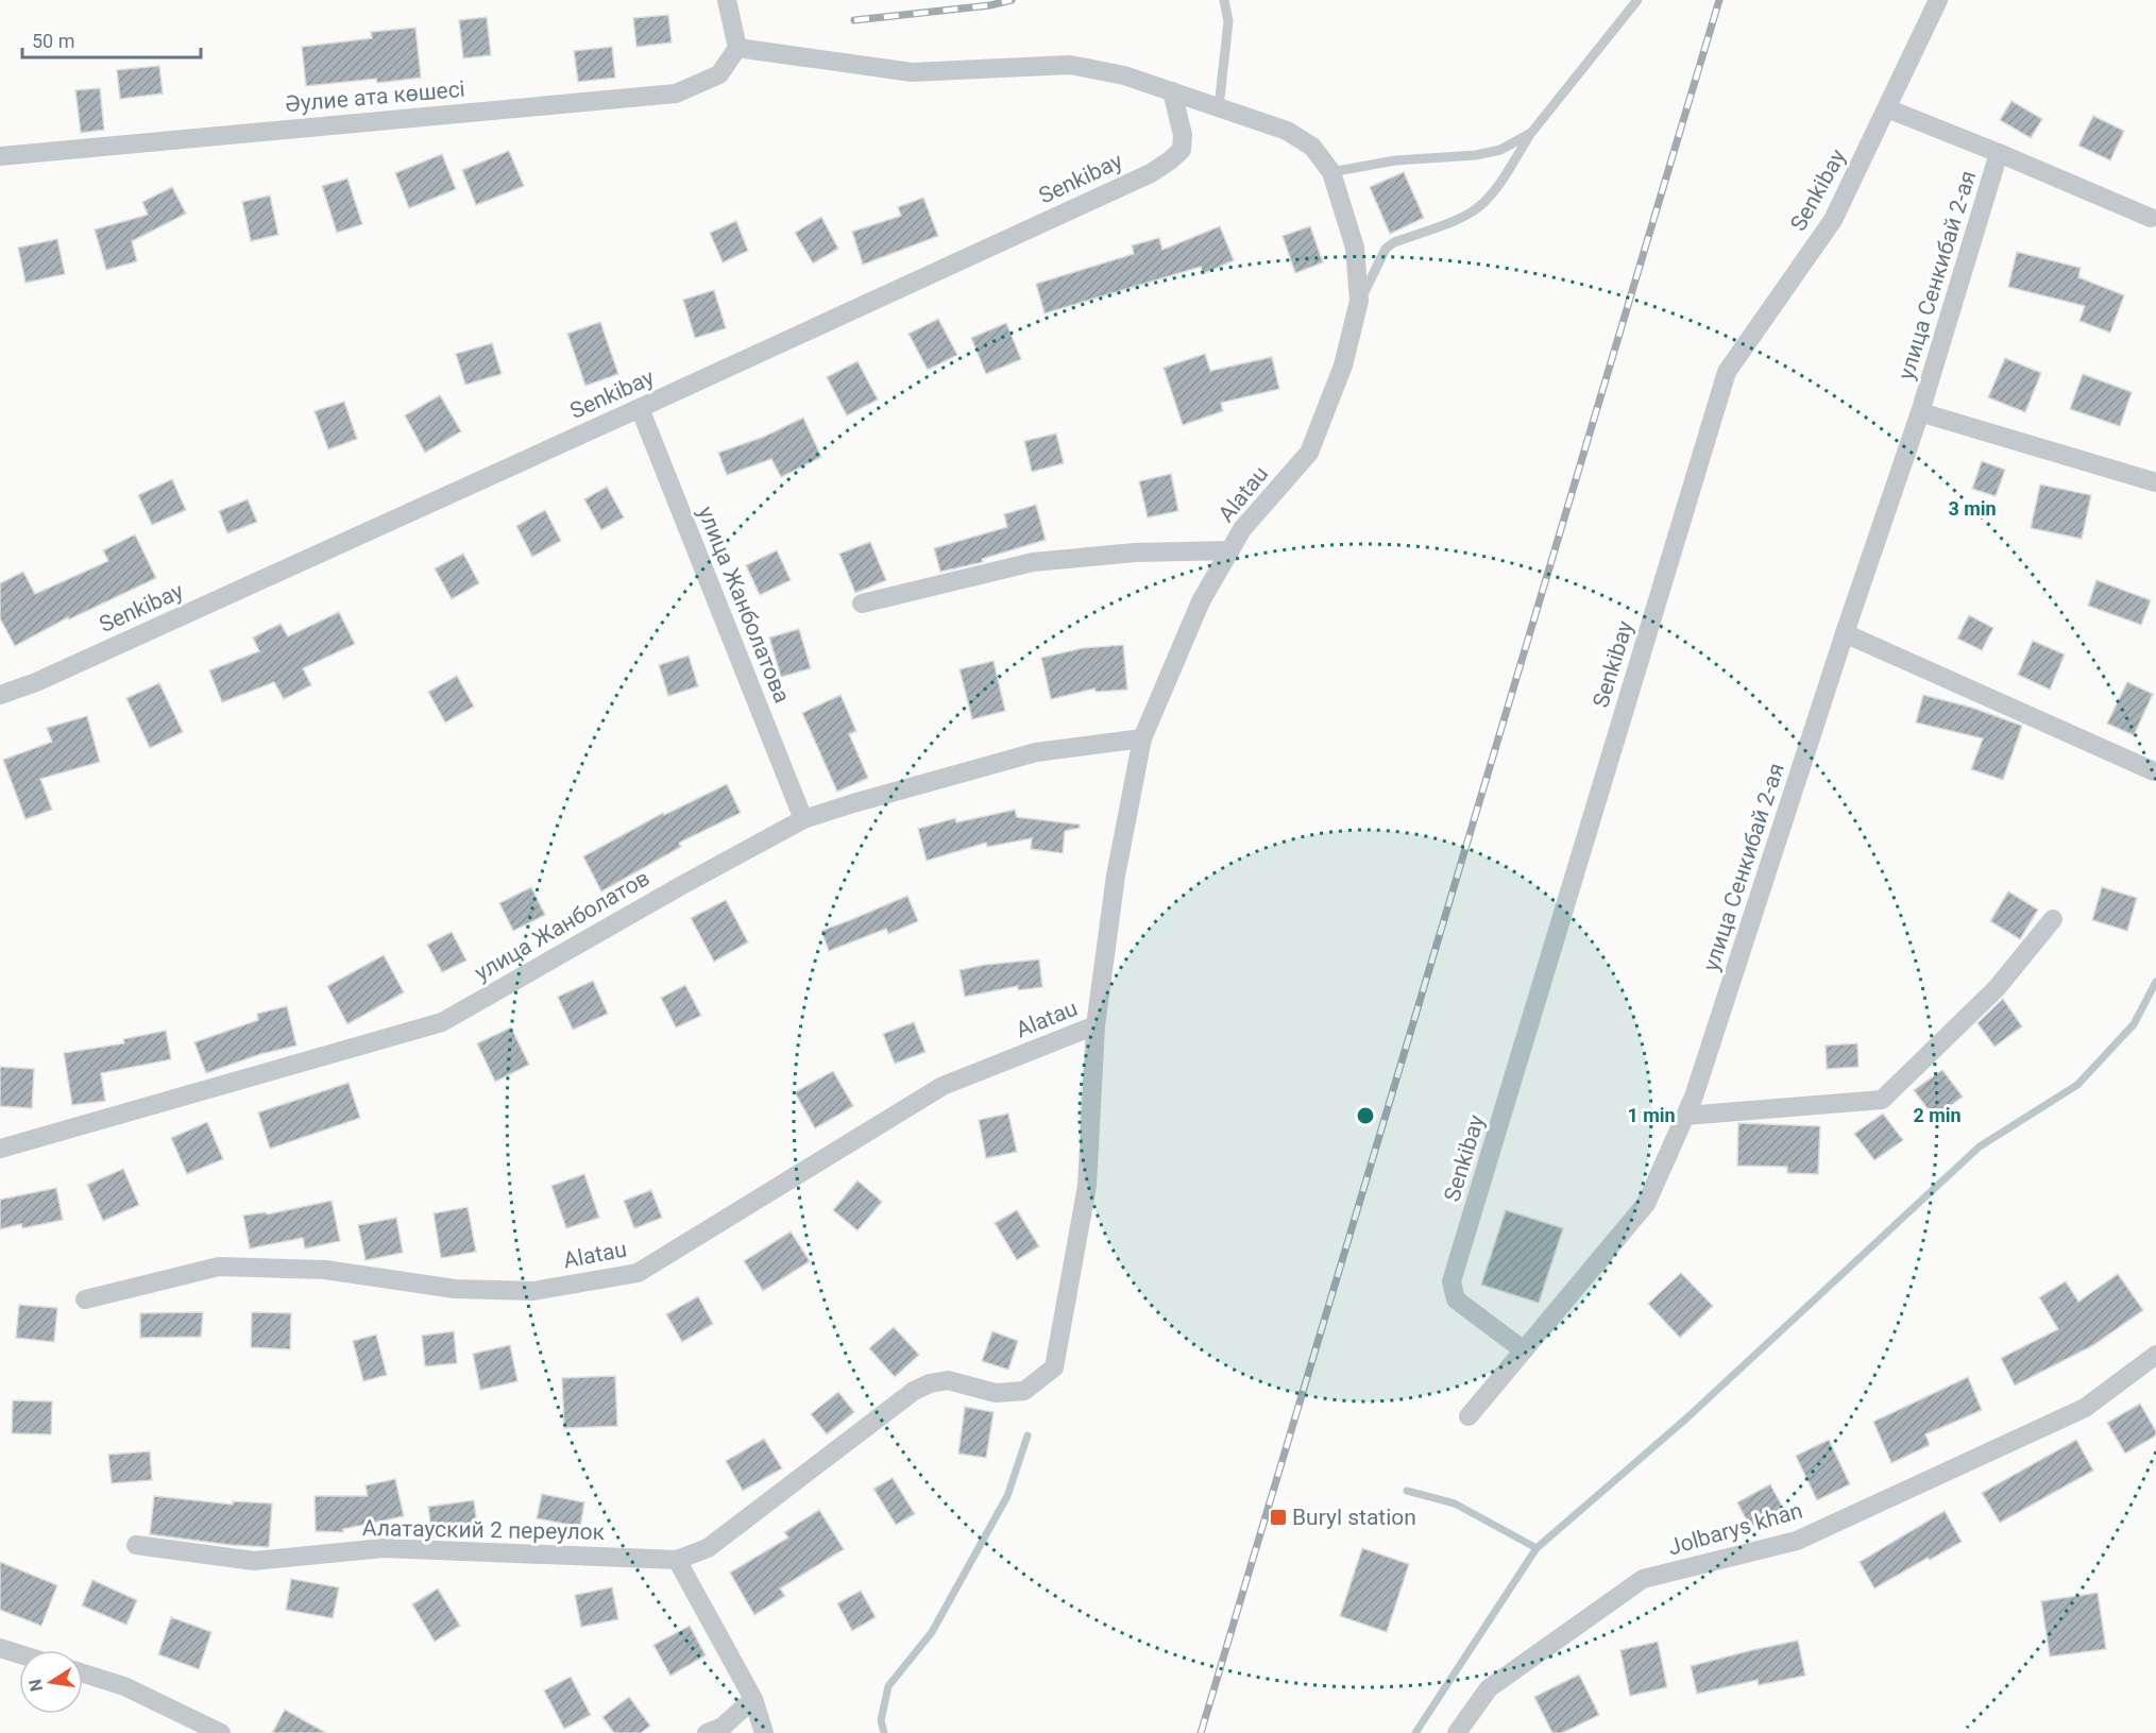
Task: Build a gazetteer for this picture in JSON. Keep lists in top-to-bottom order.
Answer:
{
  "streets": {
    "street": [
      "Әулие ата көшесі",
      "Senkibay",
      "улица Сенкибай 2-ая",
      "Alatau",
      "улица Жанболатова",
      "улица Жанболатов",
      "Jolbarys khan",
      "Алатауский 2 переулок"
    ]
  },
  "crossings": [
    ["Әулие ата көшесі", "Alatau"],
    ["Senkibay", "улица Сенкибай 2-ая"],
    ["Senkibay", "Alatau"],
    ["Senkibay", "улица Жанболатова"],
    ["Alatau", "улица Жанболатов"],
    ["Alatau", "Алатауский 2 переулок"],
    ["улица Жанболатова", "улица Жанболатов"]
  ],
  "places": {
    "transit": ["Buryl station"]
  },
  "scale_bar": "50 m",
  "north": "left",
  "rings": ["3 min", "1 min", "2 min"]
}
